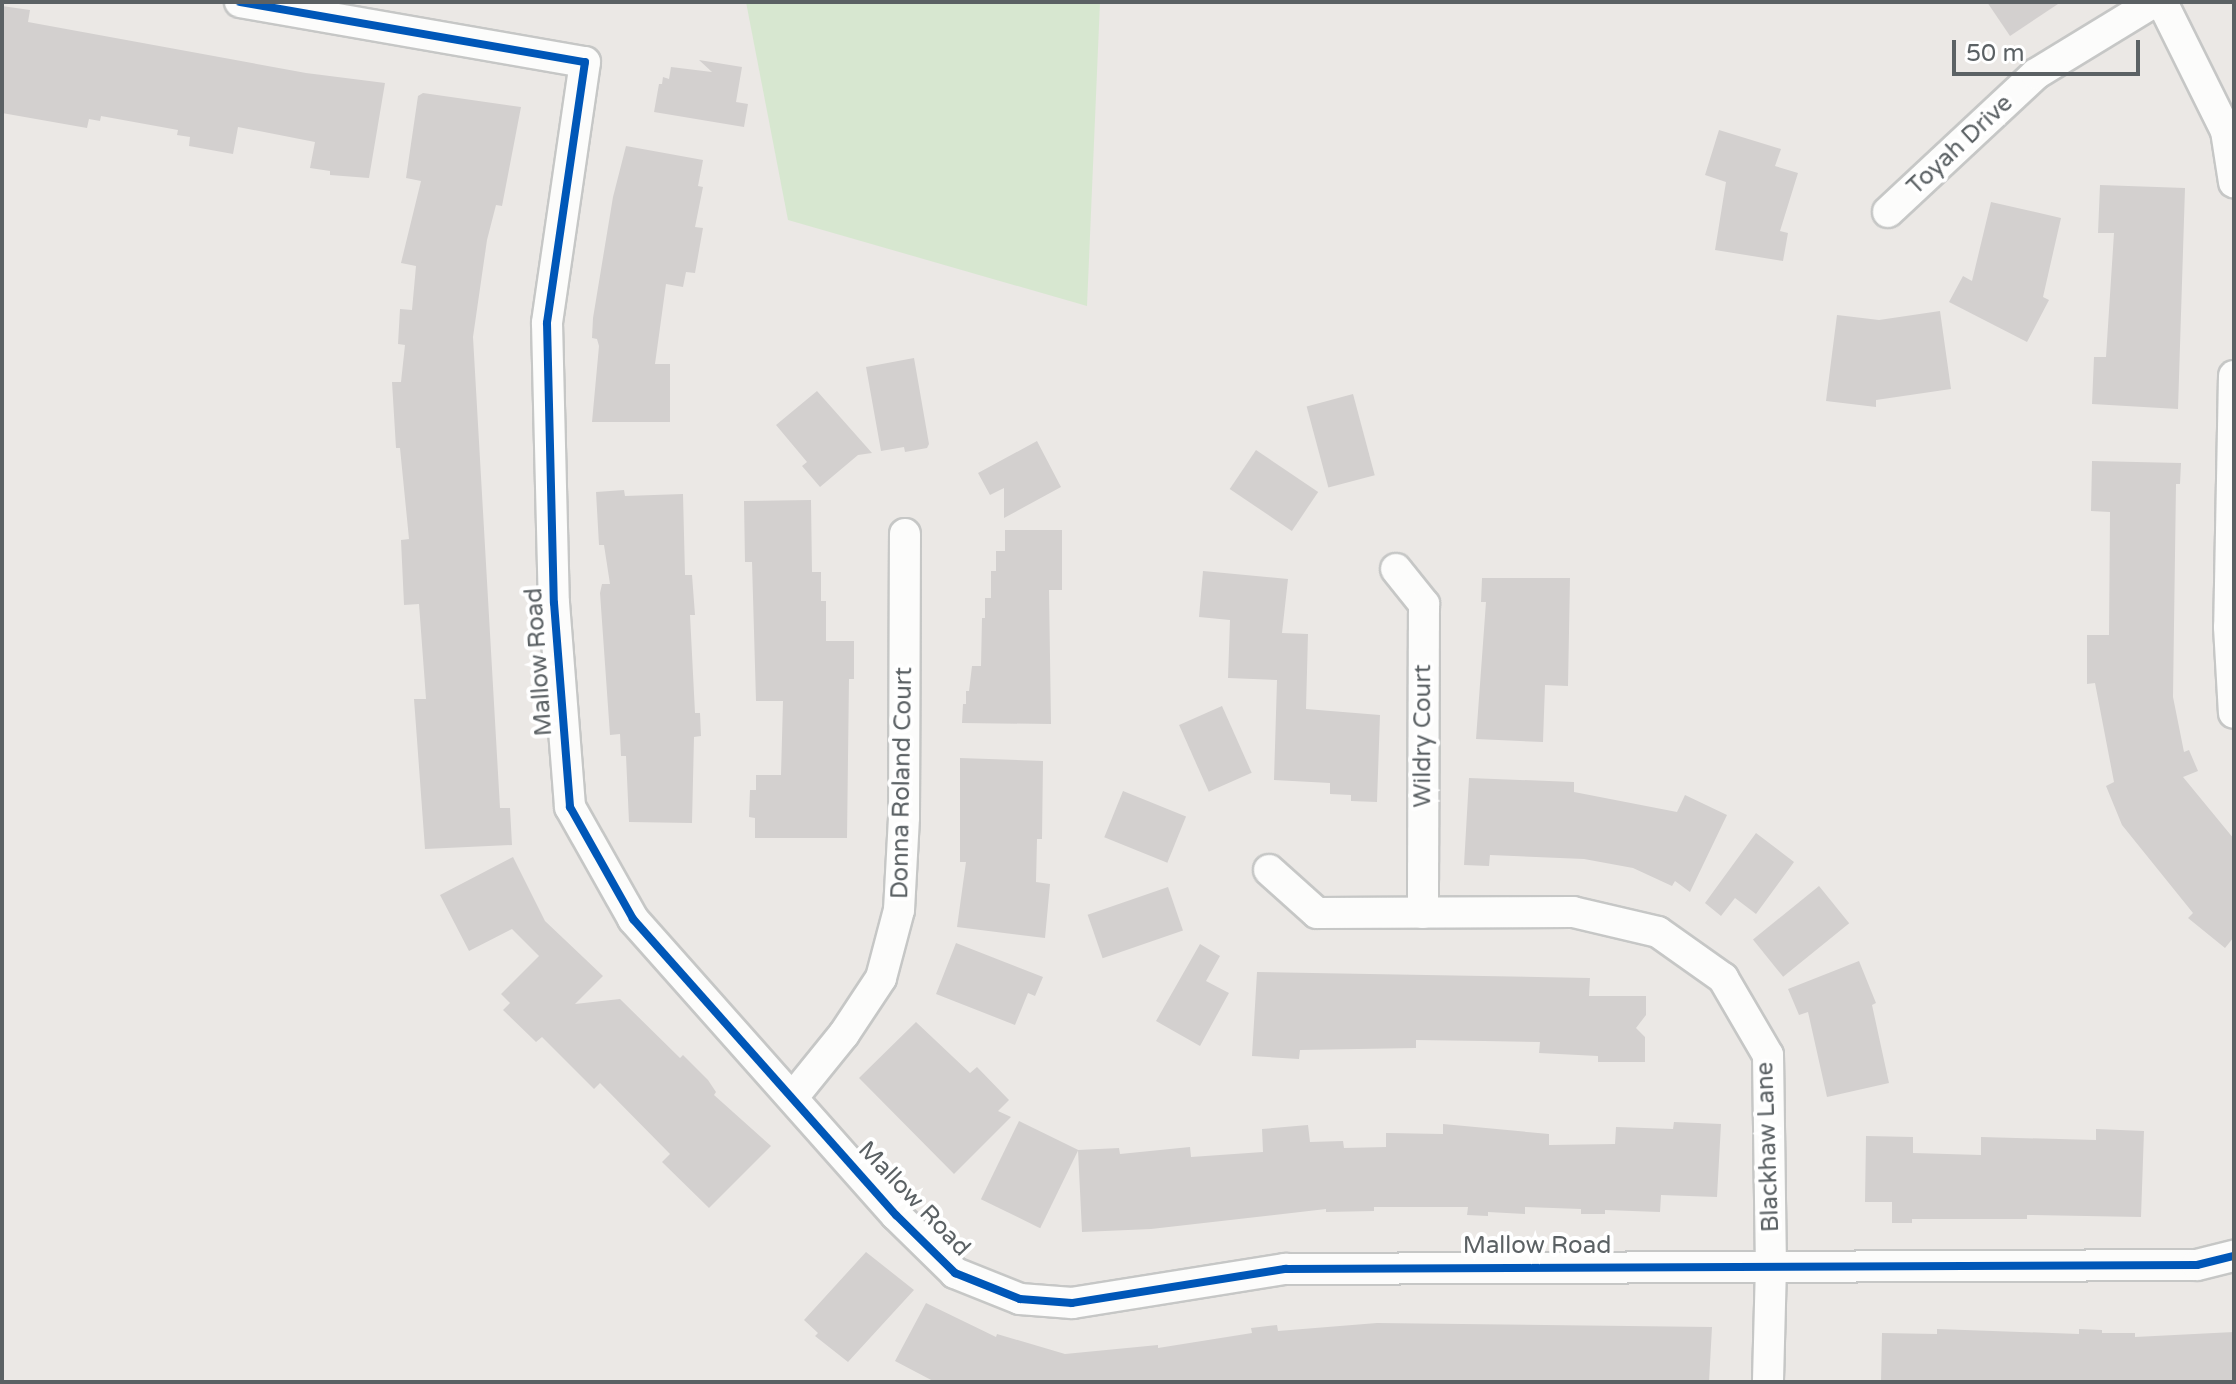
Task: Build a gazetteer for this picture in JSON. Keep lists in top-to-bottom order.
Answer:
{
  "streets": {
    "street": [
      "Toyah Drive",
      "Mallow Road",
      "Wildry Court",
      "Donna Roland Court",
      "Blackhaw Lane"
    ]
  },
  "crossings": [
    ["Mallow Road", "Donna Roland Court"],
    ["Mallow Road", "Blackhaw Lane"],
    ["Wildry Court", "Blackhaw Lane"]
  ],
  "scale_bar": "50 m"
}
